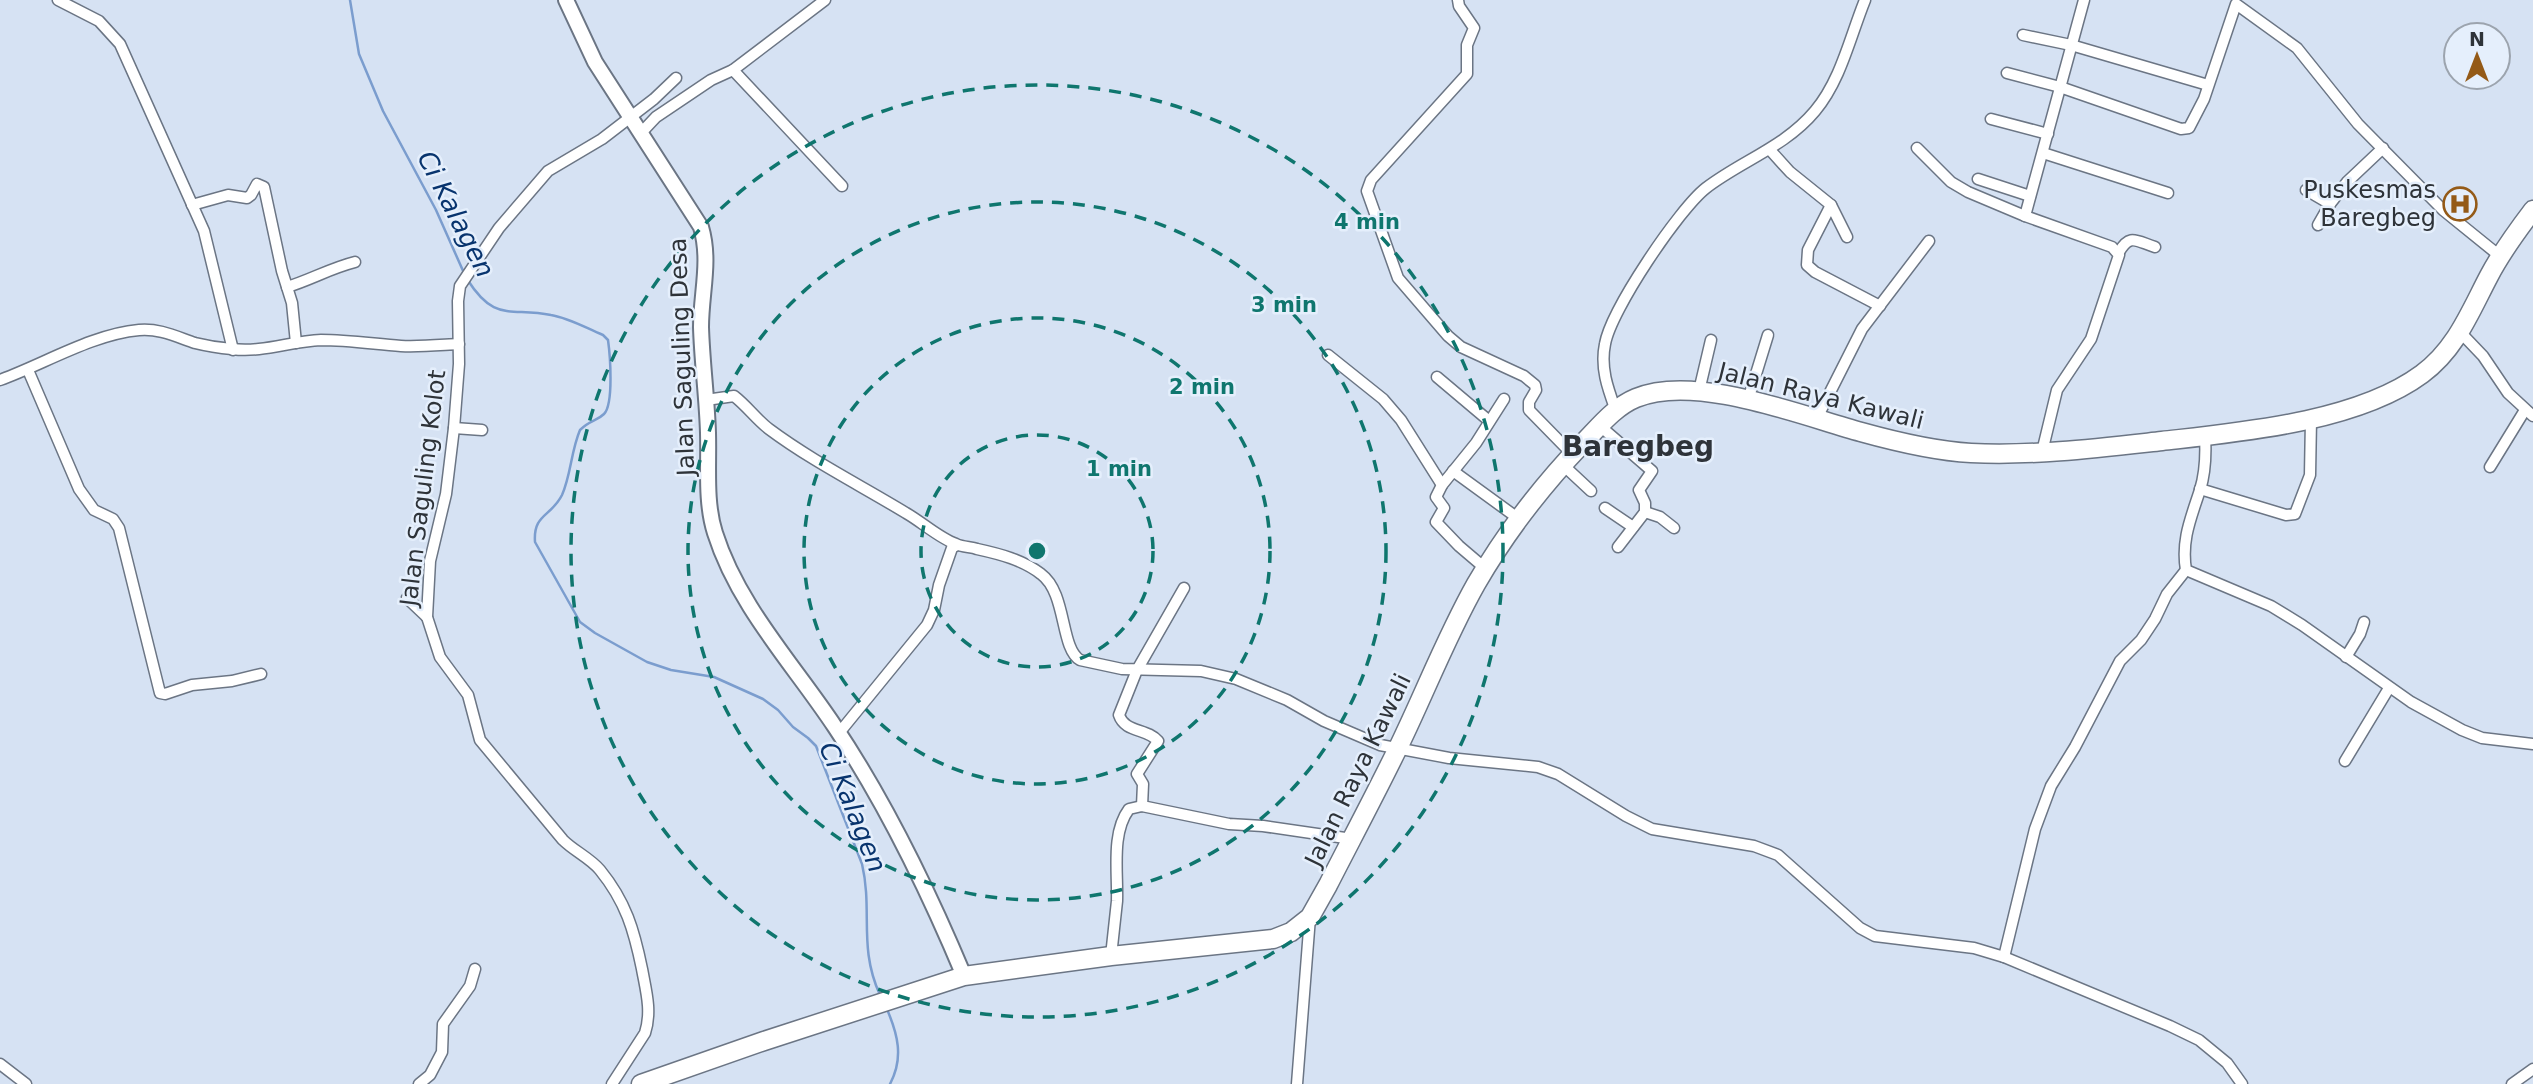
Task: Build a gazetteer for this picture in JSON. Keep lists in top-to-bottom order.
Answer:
{
  "streets": {
    "highway": ["Jalan Raya Kawali"],
    "street": ["Jalan Saguling Desa", "Jalan Saguling Kolot"]
  },
  "crossings": [
    ["Jalan Saguling Desa", "Jalan Raya Kawali"],
    ["Jalan Saguling Desa", "Jalan Saguling Kolot"]
  ],
  "districts": ["Baregbeg"],
  "water": ["Ci Kalagen"],
  "places": {
    "hospital": ["Puskesmas Baregbeg"]
  },
  "north": "top",
  "rings": [
    "4 min",
    "3 min",
    "2 min",
    "1 min"
  ]
}
